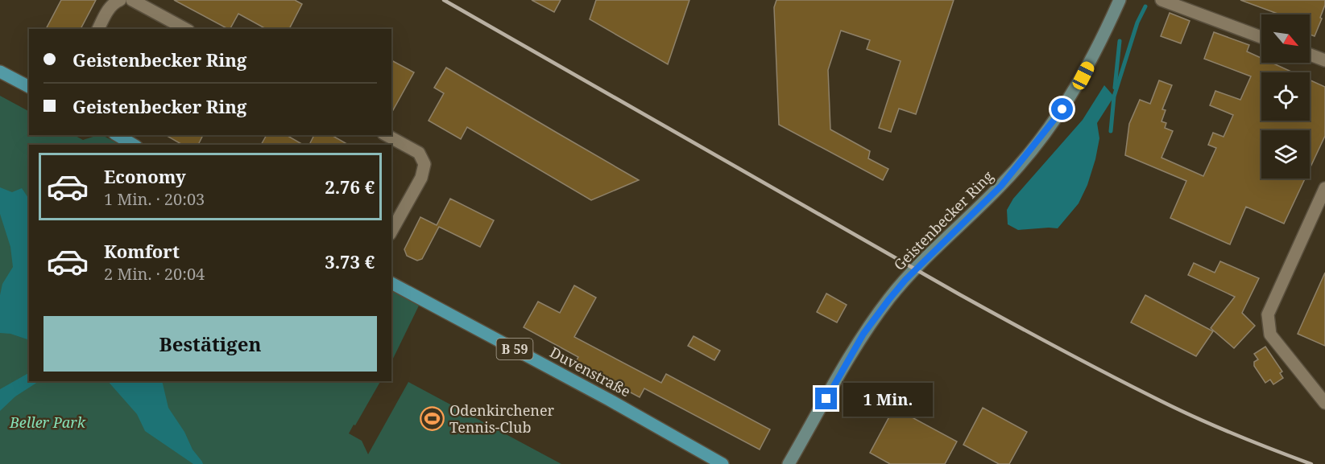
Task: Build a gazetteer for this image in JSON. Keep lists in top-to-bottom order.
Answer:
{
  "streets": {
    "main road": ["Geistenbecker Ring", "B 59", "Duvenstraße"]
  },
  "parks": ["Beller Park"],
  "places": {
    "sports": ["Odenkirchener Tennis-Club"]
  },
  "north": "bottom right",
  "page": {
    "banner": ["Geistenbecker Ring", "Geistenbecker Ring"],
    "list": [
      {
        "name": "Economy",
        "note": "1 Min. · 20:03",
        "value": "2.76 €"
      },
      {
        "name": "Komfort",
        "note": "2 Min. · 20:04",
        "value": "3.73 €"
      }
    ],
    "buttons": "Bestätigen",
    "bubble": "1 Min."
  }
}
